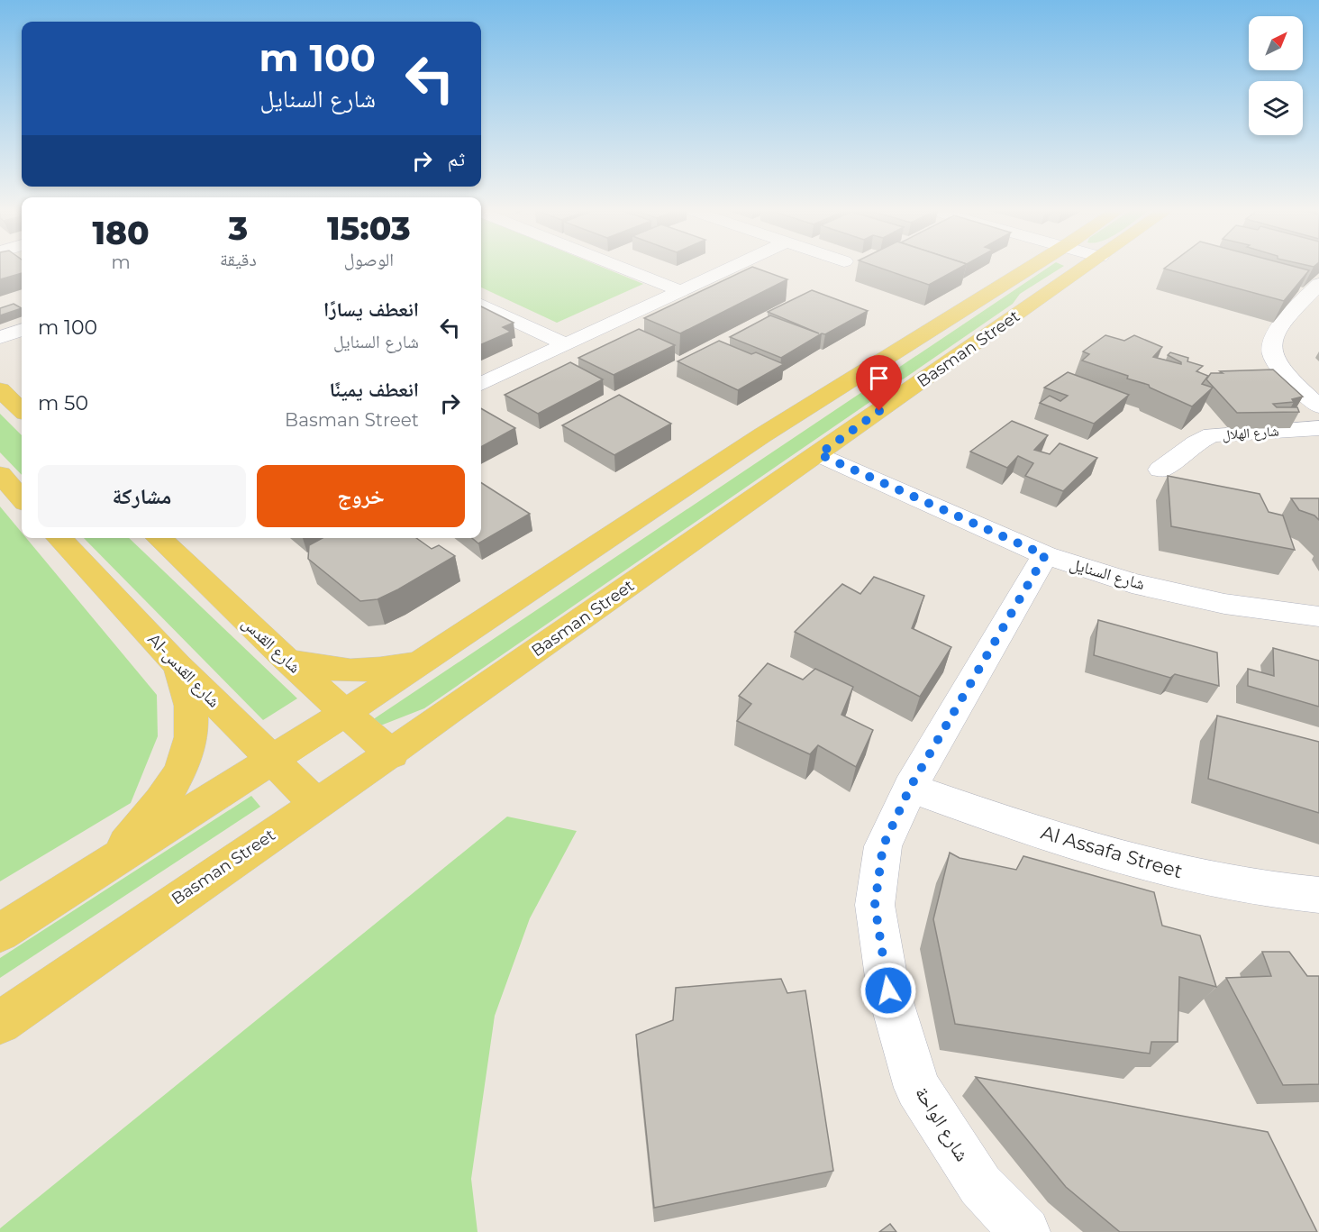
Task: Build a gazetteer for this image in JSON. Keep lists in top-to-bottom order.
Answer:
{
  "streets": {
    "main road": ["Basman Street", "شارع القدس", "Al-شارع القدس"],
    "street": [
      "شارع الهلال",
      "شارع السنايل",
      "Al Assafa Street",
      "شارع الواحة"
    ]
  },
  "crossings": [
    ["Basman Street", "شارع السنايل"],
    ["Basman Street", "شارع القدس"],
    ["Basman Street", "Al-شارع القدس"],
    ["شارع السنايل", "شارع الواحة"],
    ["Al Assafa Street", "شارع الواحة"]
  ],
  "north": "top right",
  "page": {
    "turn": ["100 m", "شارع السنايل"],
    "then": "ثم",
    "eta": [
      "15:03",
      "الوصول",
      "3",
      "دقيقة",
      "180",
      "m"
    ],
    "list": [
      {
        "name": "انعطف يسارًا",
        "note": "شارع السنايل",
        "value": "100 m"
      },
      {
        "name": "انعطف يمينًا",
        "note": "Basman Street",
        "value": "50 m"
      }
    ],
    "buttons": ["خروج", "مشاركة"]
  }
}
